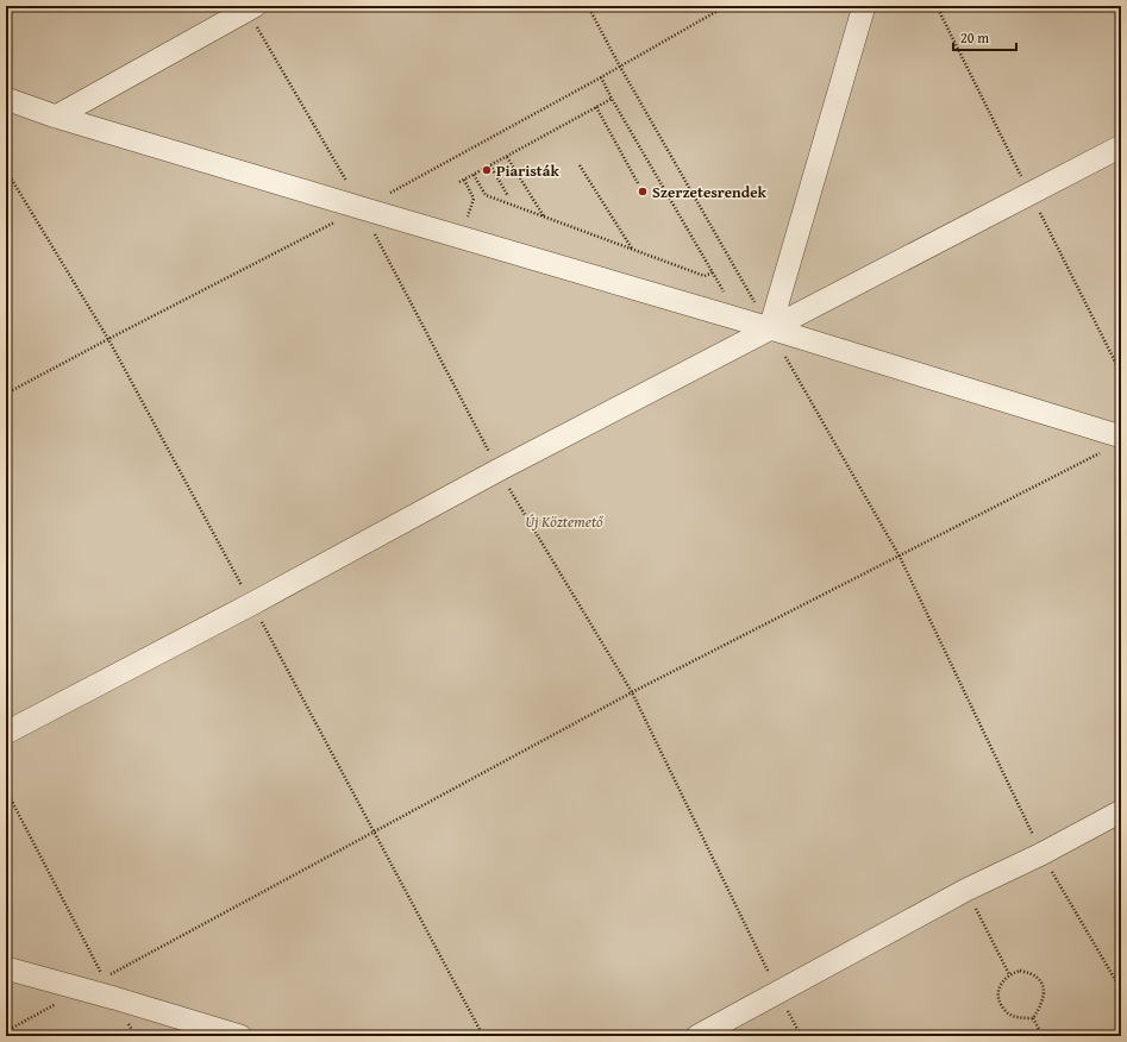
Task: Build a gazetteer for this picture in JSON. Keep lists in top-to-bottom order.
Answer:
{
  "parks": ["Új Köztemető"],
  "places": ["Piaristák", "Szerzetesrendek"],
  "scale_bar": "20 m"
}
